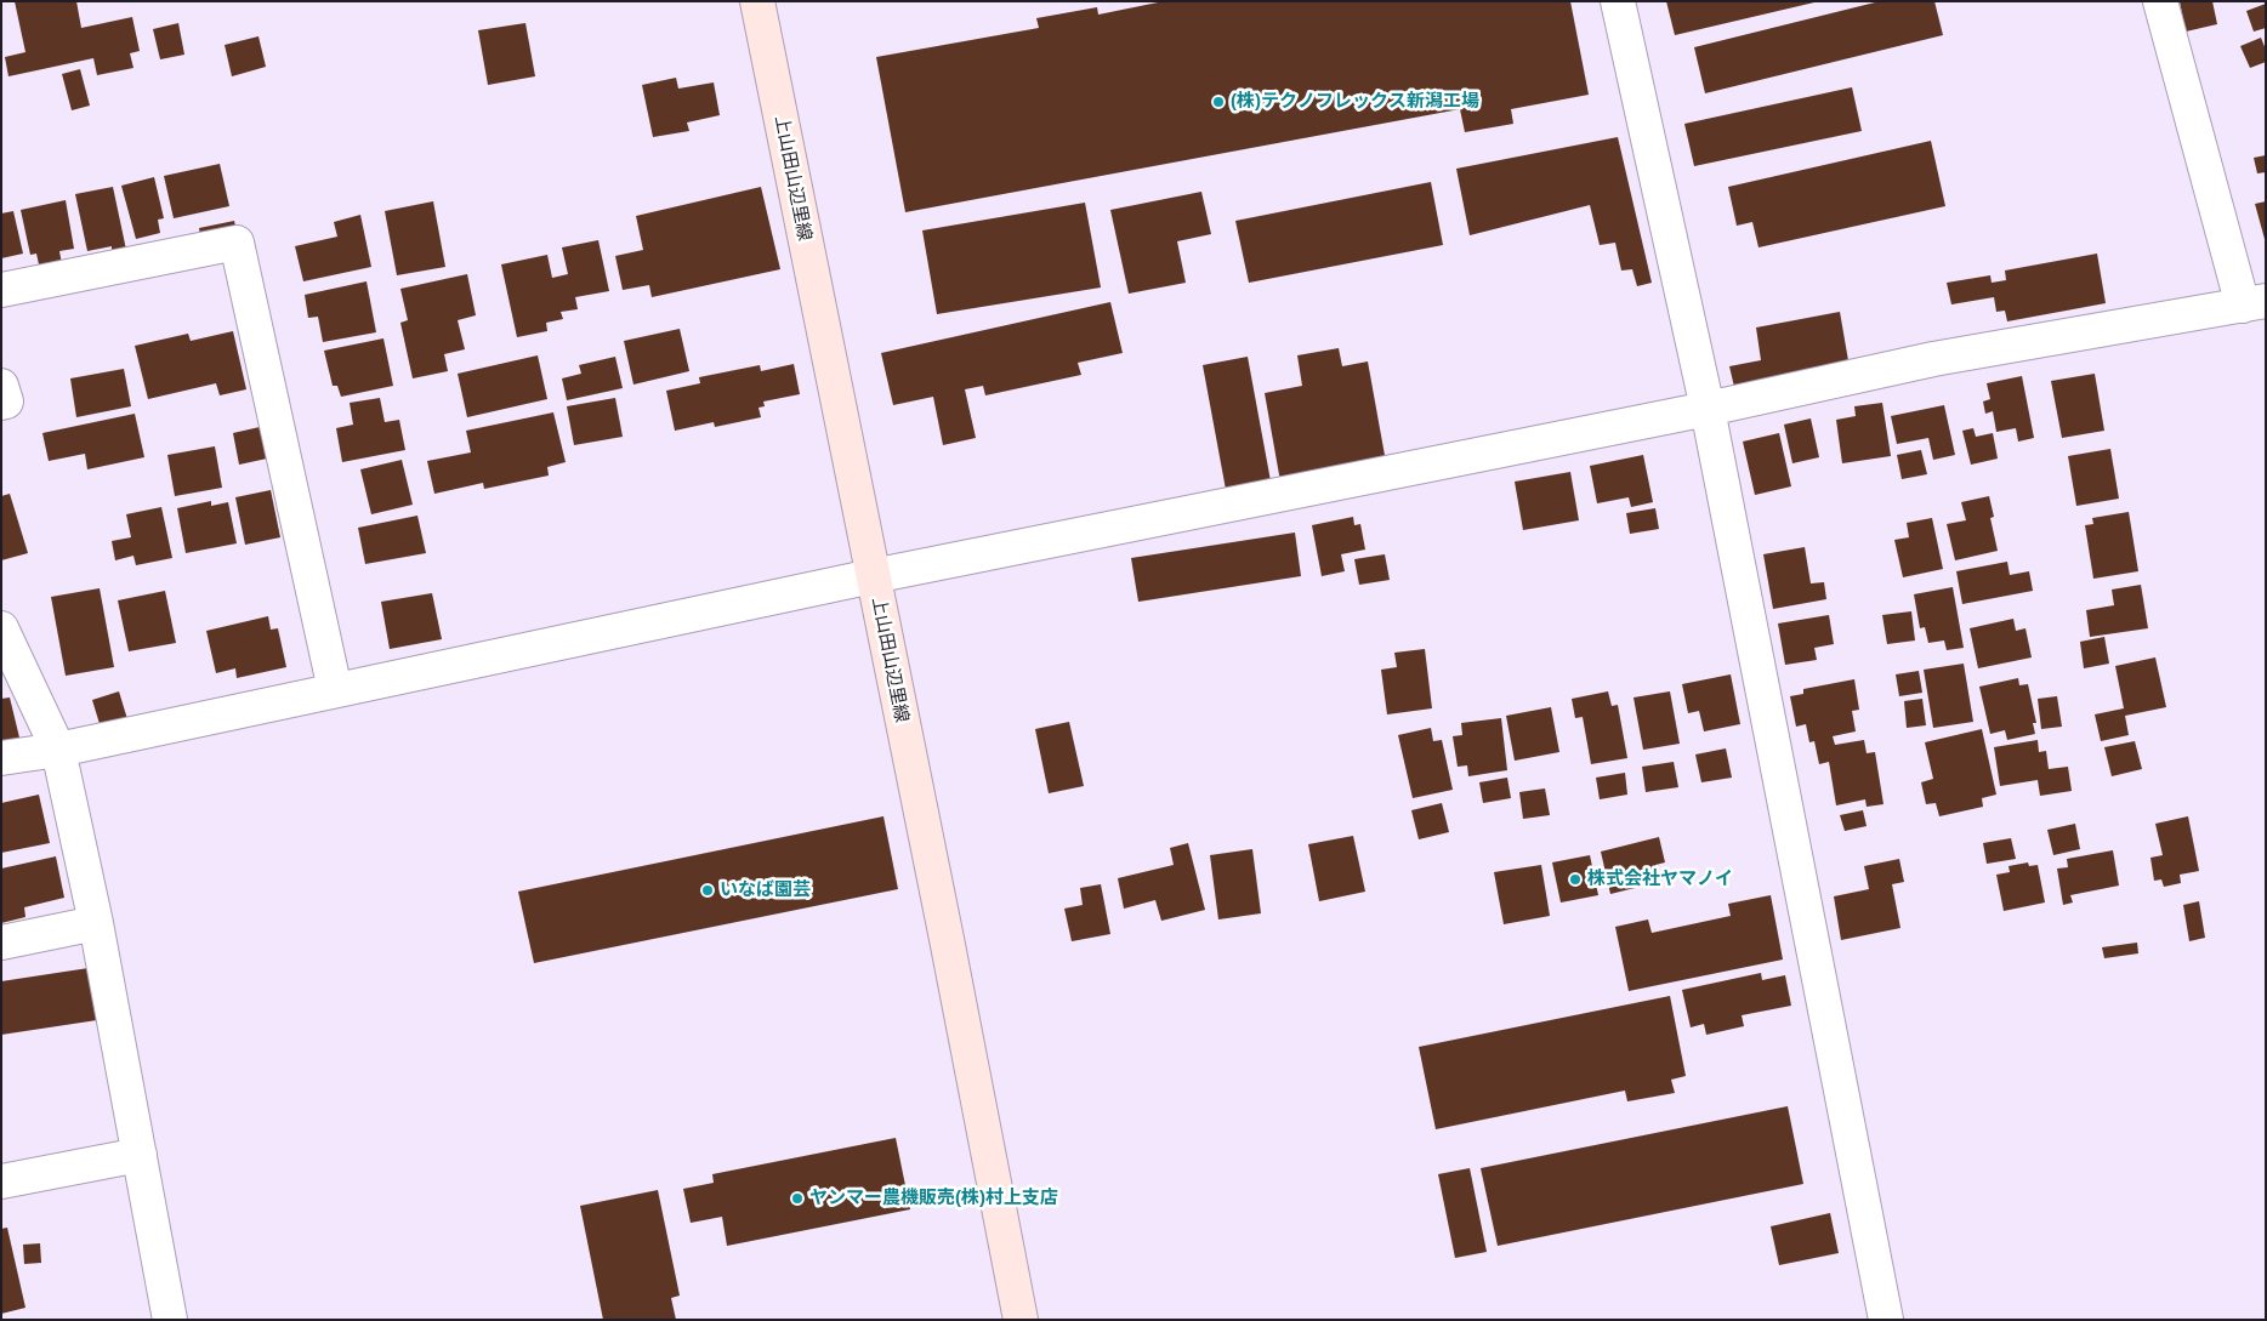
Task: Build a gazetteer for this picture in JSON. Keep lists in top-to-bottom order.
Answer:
{
  "streets": {
    "main road": ["上山田山辺里線"]
  },
  "places": [
    "(株)テクノフレックス新潟工場",
    "株式会社ヤマノイ",
    "いなば園芸",
    "ヤンマー農機販売(株)村上支店"
  ]
}
